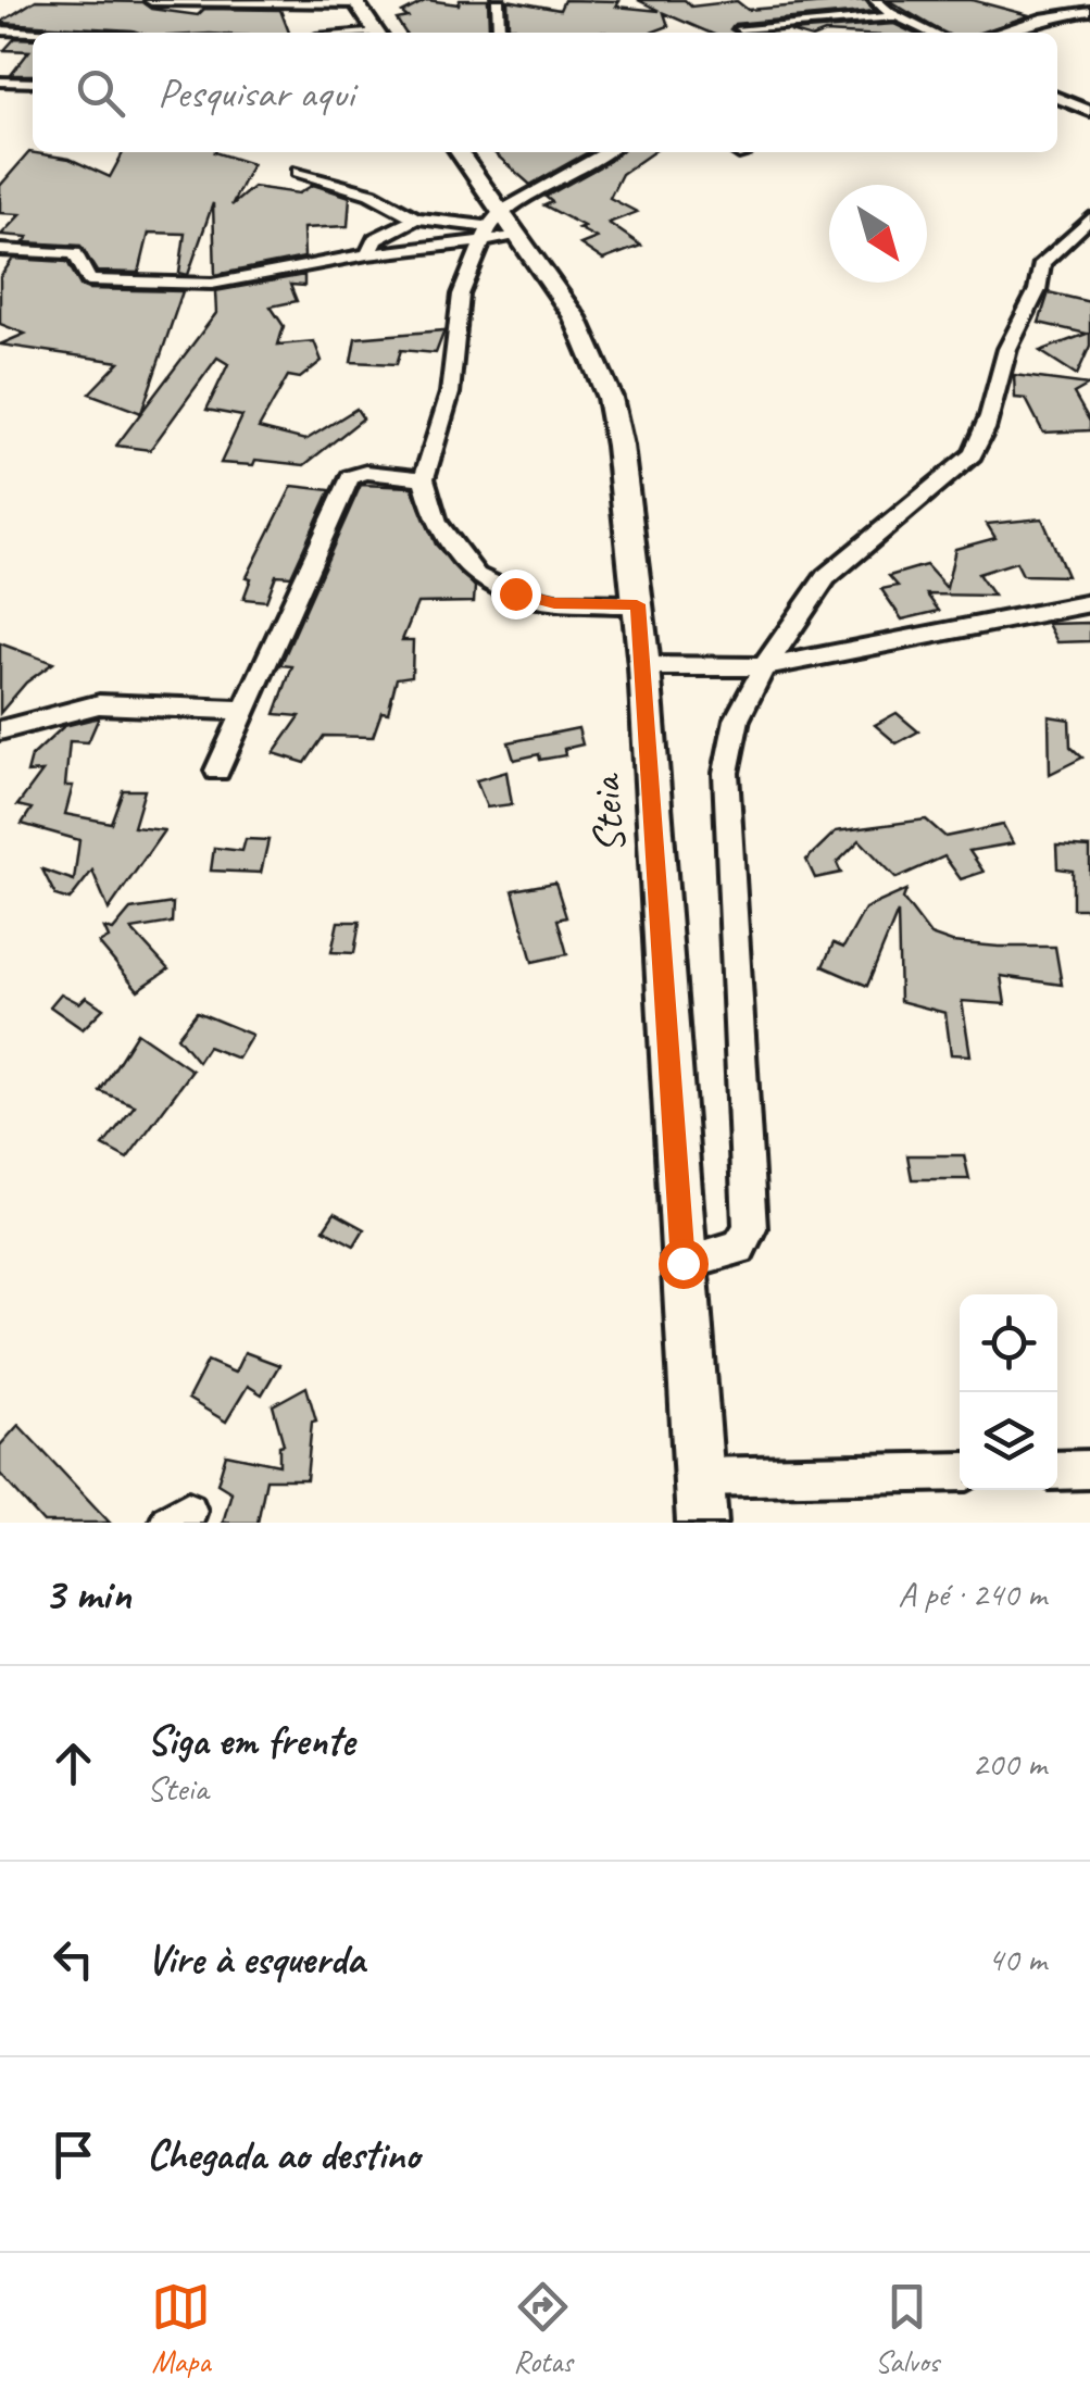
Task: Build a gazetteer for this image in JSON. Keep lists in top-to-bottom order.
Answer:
{
  "streets": {
    "main road": ["Steia"]
  },
  "north": "bottom right",
  "page": {
    "search": "Pesquisar aqui",
    "heading": ["3 min", "A pé · 240 m"],
    "list": [
      ["Siga em frente", "Steia", "200 m"],
      ["Vire à esquerda", "40 m"],
      "Chegada ao destino"
    ],
    "nav": ["Mapa", "Rotas", "Salvos"]
  }
}
